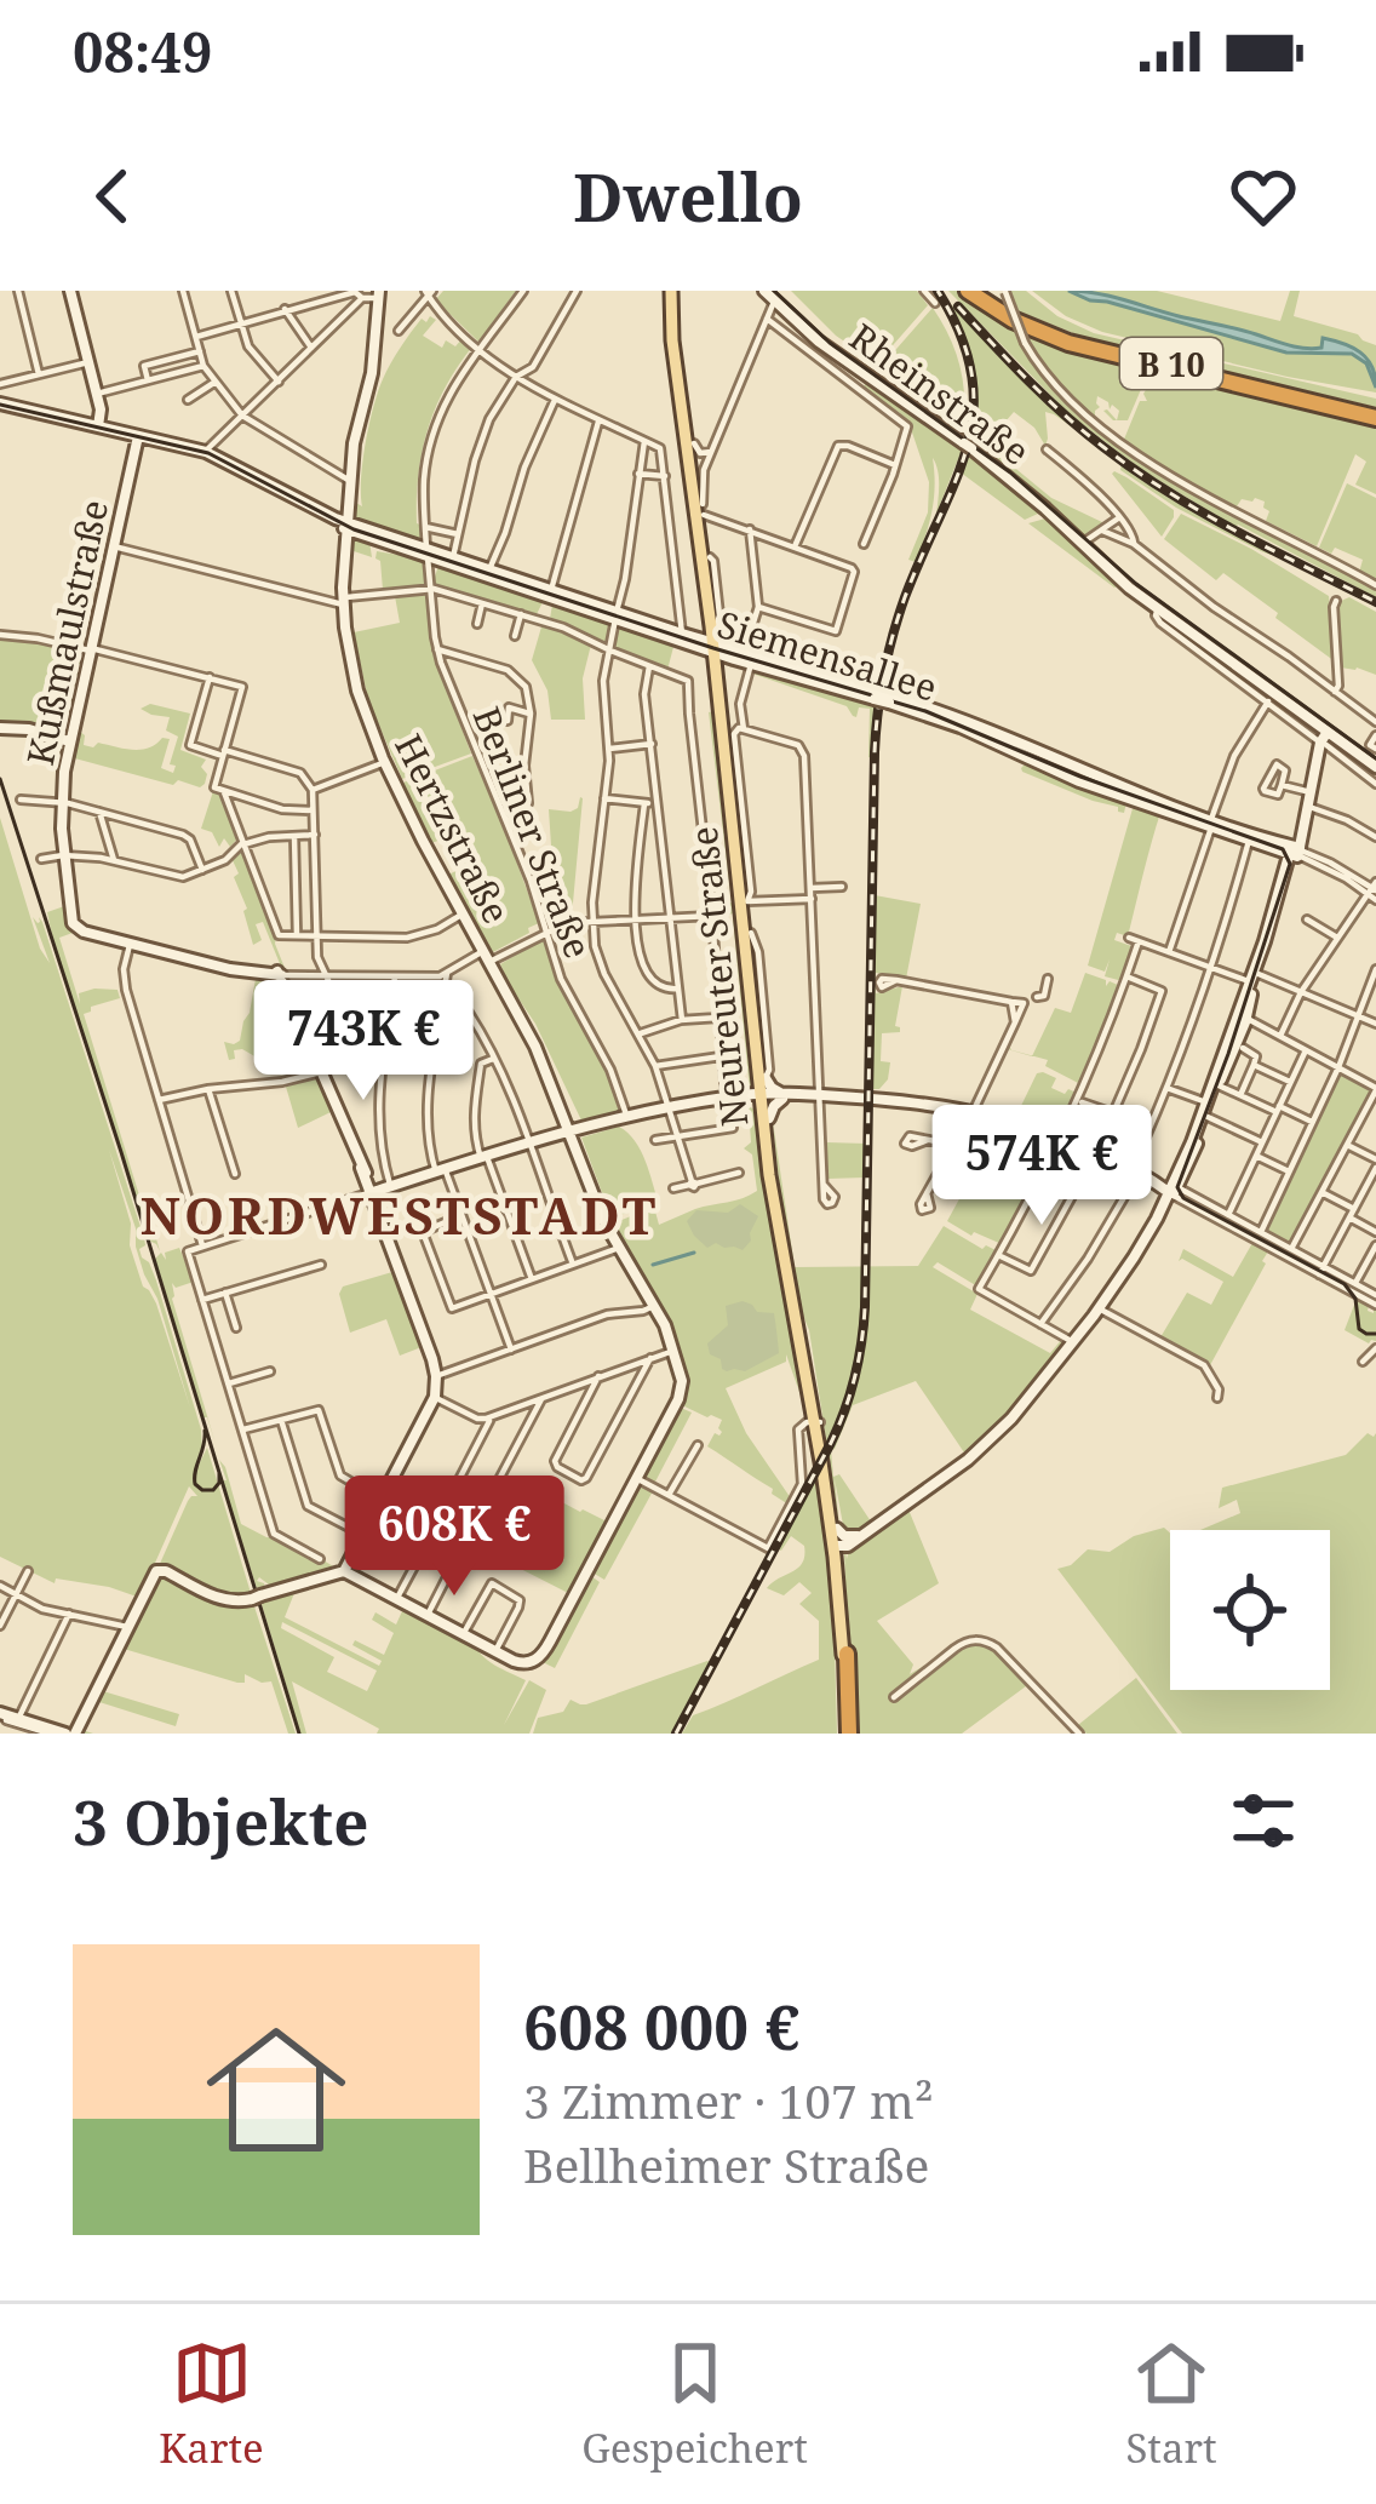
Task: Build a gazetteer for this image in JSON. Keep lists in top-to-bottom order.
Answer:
{
  "streets": {
    "highway": ["B 10"],
    "main road": [
      "Rheinstraße",
      "Kußmaulstraße",
      "Siemensallee",
      "Hertzstraße",
      "Neureuter Straße"
    ],
    "street": ["Berliner Straße"]
  },
  "crossings": [
    ["Kußmaulstraße", "Siemensallee"],
    ["Siemensallee", "Hertzstraße"],
    ["Siemensallee", "Berliner Straße"],
    ["Siemensallee", "Neureuter Straße"]
  ],
  "districts": ["NORDWESTSTADT"],
  "page": {
    "status": "08:49",
    "header": "Dwello",
    "price": ["743K €", "574K €", "608K €"],
    "heading": "3 Objekte",
    "list": [
      {
        "name": "608 000 €",
        "note": "3 Zimmer · 107 m² · Bellheimer Straße"
      }
    ],
    "tabs": ["Karte", "Gespeichert", "Start"]
  }
}
